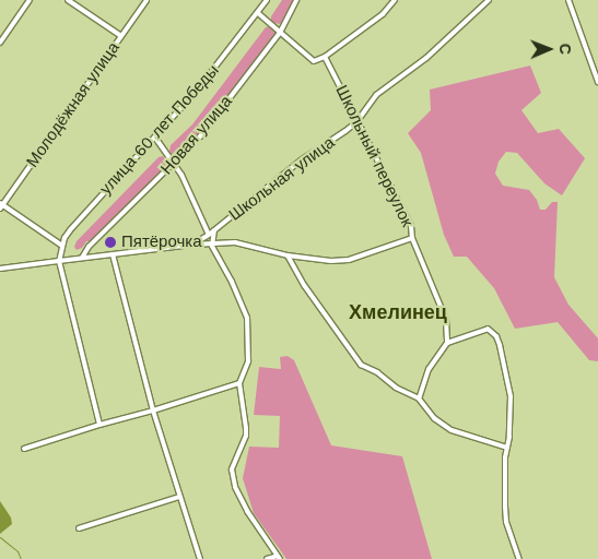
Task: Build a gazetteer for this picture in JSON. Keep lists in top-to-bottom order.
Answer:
{
  "streets": {
    "street": [
      "Молодёжная улица",
      "улица 60 лет Победы",
      "Новая улица",
      "Школьный переулок",
      "Школьная улица"
    ]
  },
  "crossings": [
    ["Школьный переулок", "Школьная улица"]
  ],
  "districts": ["Хмелинец"],
  "places": ["Пятёрочка"],
  "north": "right"
}
